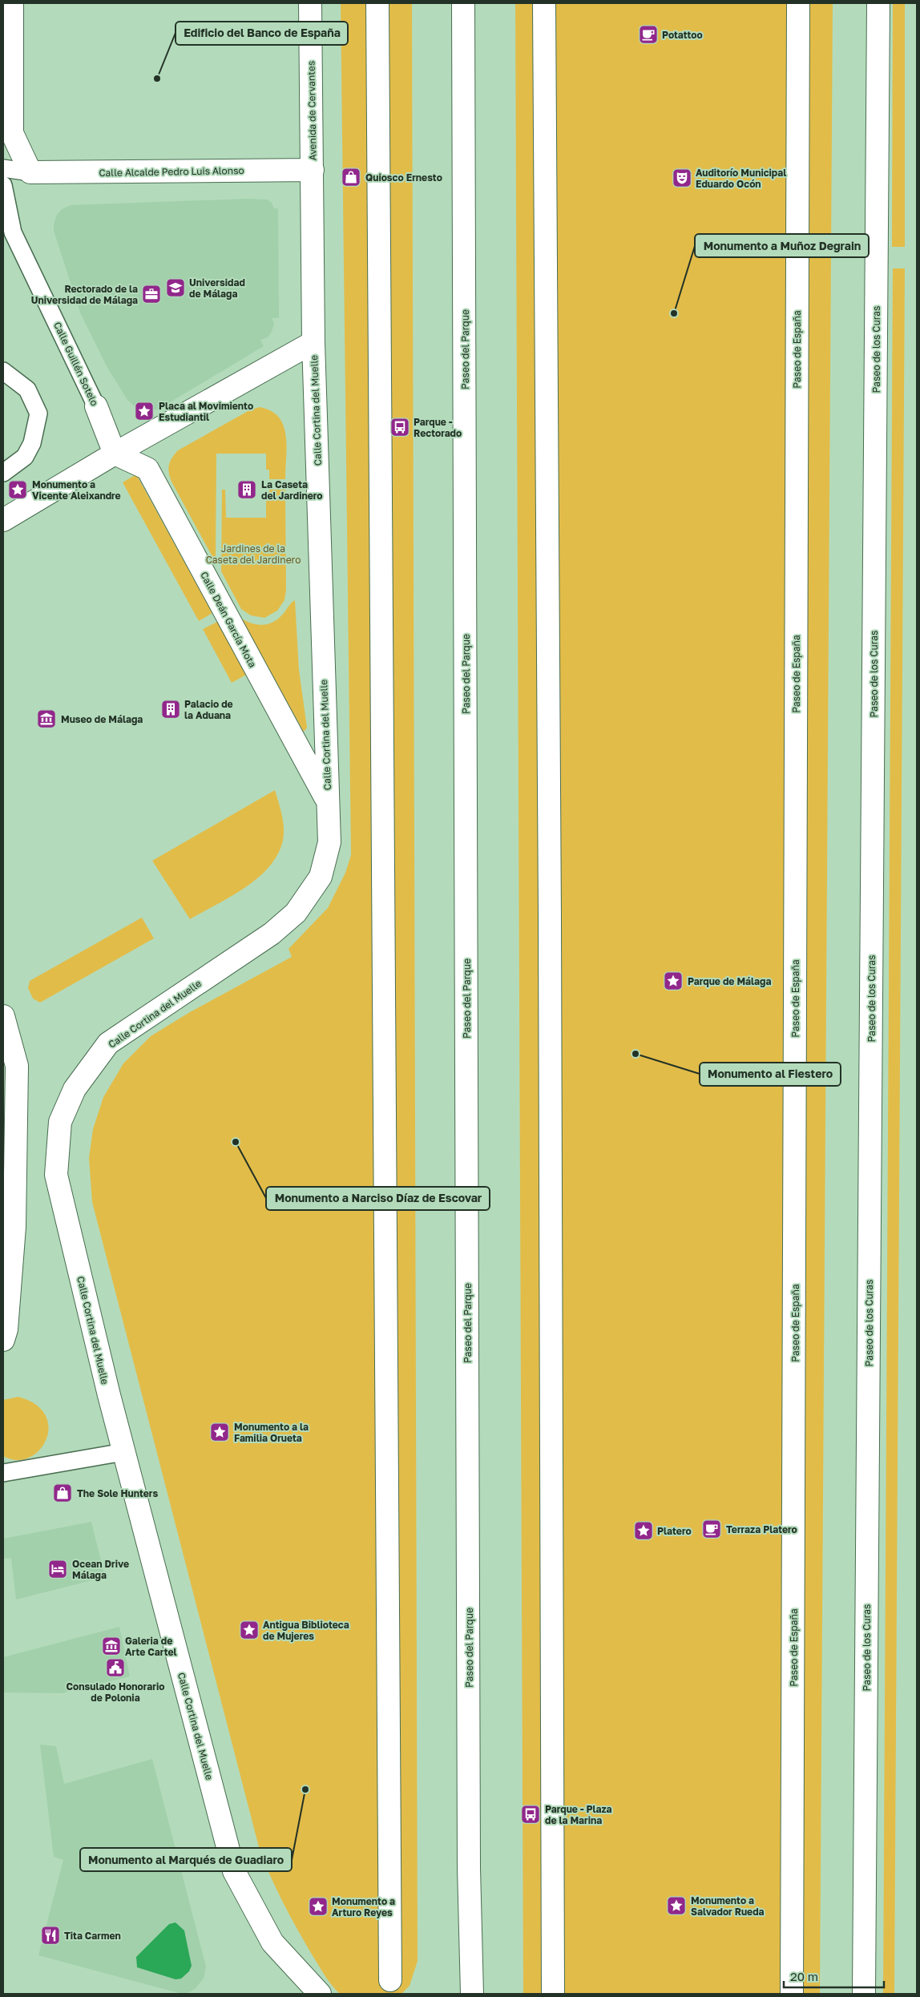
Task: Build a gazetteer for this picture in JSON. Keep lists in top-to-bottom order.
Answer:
{
  "streets": {
    "street": [
      "Avenida de Cervantes",
      "Calle Alcalde Pedro Luis Alonso",
      "Paseo del Parque",
      "Paseo de España",
      "Paseo de los Curas",
      "Calle Guillén Sotelo",
      "Calle Cortina del Muelle",
      "Calle Deán García Mota"
    ]
  },
  "crossings": [
    ["Avenida de Cervantes", "Calle Alcalde Pedro Luis Alonso"],
    ["Avenida de Cervantes", "Calle Cortina del Muelle"],
    ["Calle Alcalde Pedro Luis Alonso", "Calle Cortina del Muelle"],
    ["Calle Guillén Sotelo", "Calle Deán García Mota"],
    ["Calle Cortina del Muelle", "Calle Deán García Mota"]
  ],
  "parks": ["Jardines de la Caseta del Jardinero"],
  "places": {
    "cafe": ["Potattoo", "Terraza Platero"],
    "other": [
      "Edificio del Banco de España",
      "Monumento a Muñoz Degrain",
      "Monumento al Fiestero",
      "Monumento a Narciso Díaz de Escovar",
      "Monumento al Marqués de Guadiaro"
    ],
    "shop": ["Quiosco Ernesto", "The Sole Hunters"],
    "theatre": ["Auditorío Municipal Eduardo Ocón"],
    "school or university": ["Universidad de Málaga"],
    "office": ["Rectorado de la Universidad de Málaga"],
    "place": [
      "Placa al Movimiento Estudiantil",
      "Monumento a Vicente Aleixandre",
      "Parque de Málaga",
      "Monumento a la Familia Orueta",
      "Platero",
      "Antigua Biblioteca de Mujeres",
      "Monumento a Salvador Rueda",
      "Monumento a Arturo Reyes"
    ],
    "bus stop": ["Parque - Rectorado", "Parque - Plaza de la Marina"],
    "building": ["La Caseta del Jardinero", "Palacio de la Aduana"],
    "museum": ["Museo de Málaga", "Galeria de Arte Cartel"],
    "hotel": ["Ocean Drive Málaga"],
    "public building": ["Consulado Honorario de Polonia"],
    "restaurant": ["Tita Carmen"]
  },
  "scale_bar": "20 m"
}
